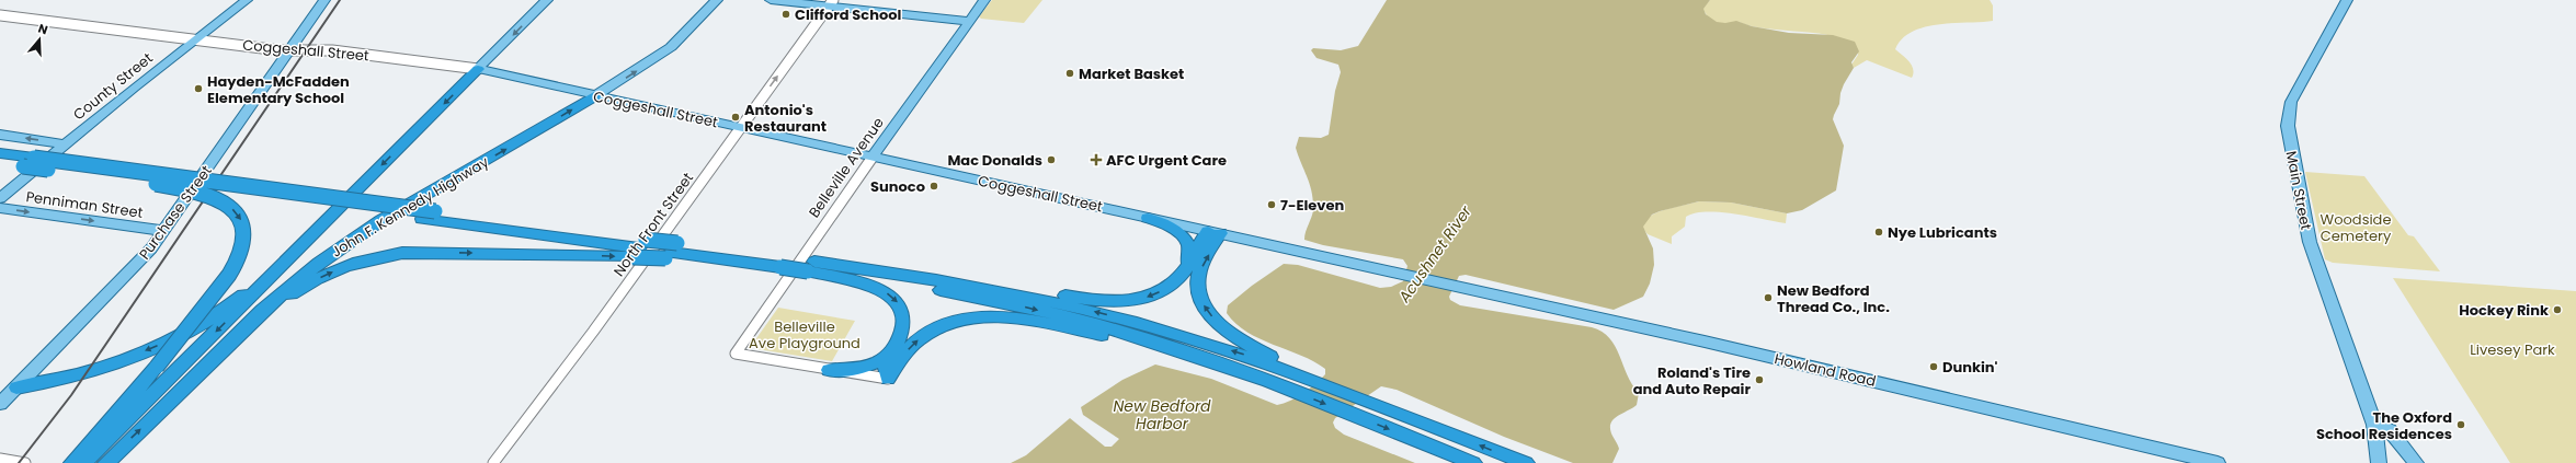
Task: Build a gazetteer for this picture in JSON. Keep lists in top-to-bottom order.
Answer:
{
  "streets": {
    "highway": ["John F. Kennedy Highway"],
    "main road": [
      "Coggeshall Street",
      "County Street",
      "Belleville Avenue",
      "Main Street",
      "Penniman Street",
      "Purchase Street",
      "Howland Road"
    ],
    "street": ["North Front Street"]
  },
  "crossings": [
    ["Coggeshall Street", "County Street"],
    ["Coggeshall Street", "Belleville Avenue"],
    ["Coggeshall Street", "John F. Kennedy Highway"],
    ["Coggeshall Street", "Purchase Street"],
    ["Coggeshall Street", "North Front Street"],
    ["Coggeshall Street", "Howland Road"],
    ["Penniman Street", "Purchase Street"]
  ],
  "water": ["Acushnet River", "New Bedford Harbor"],
  "parks": ["Woodside Cemetery", "Belleville Ave Playground", "Livesey Park"],
  "places": {
    "other": [
      "Clifford School",
      "Market Basket",
      "Hayden-McFadden Elementary School",
      "Antonio's Restaurant",
      "Mac Donalds",
      "Sunoco",
      "7-Eleven",
      "Nye Lubricants",
      "New Bedford Thread Co., Inc.",
      "Hockey Rink",
      "Dunkin'",
      "Roland's Tire and Auto Repair",
      "The Oxford School Residences"
    ],
    "health": ["AFC Urgent Care"]
  },
  "north": "top"
}
